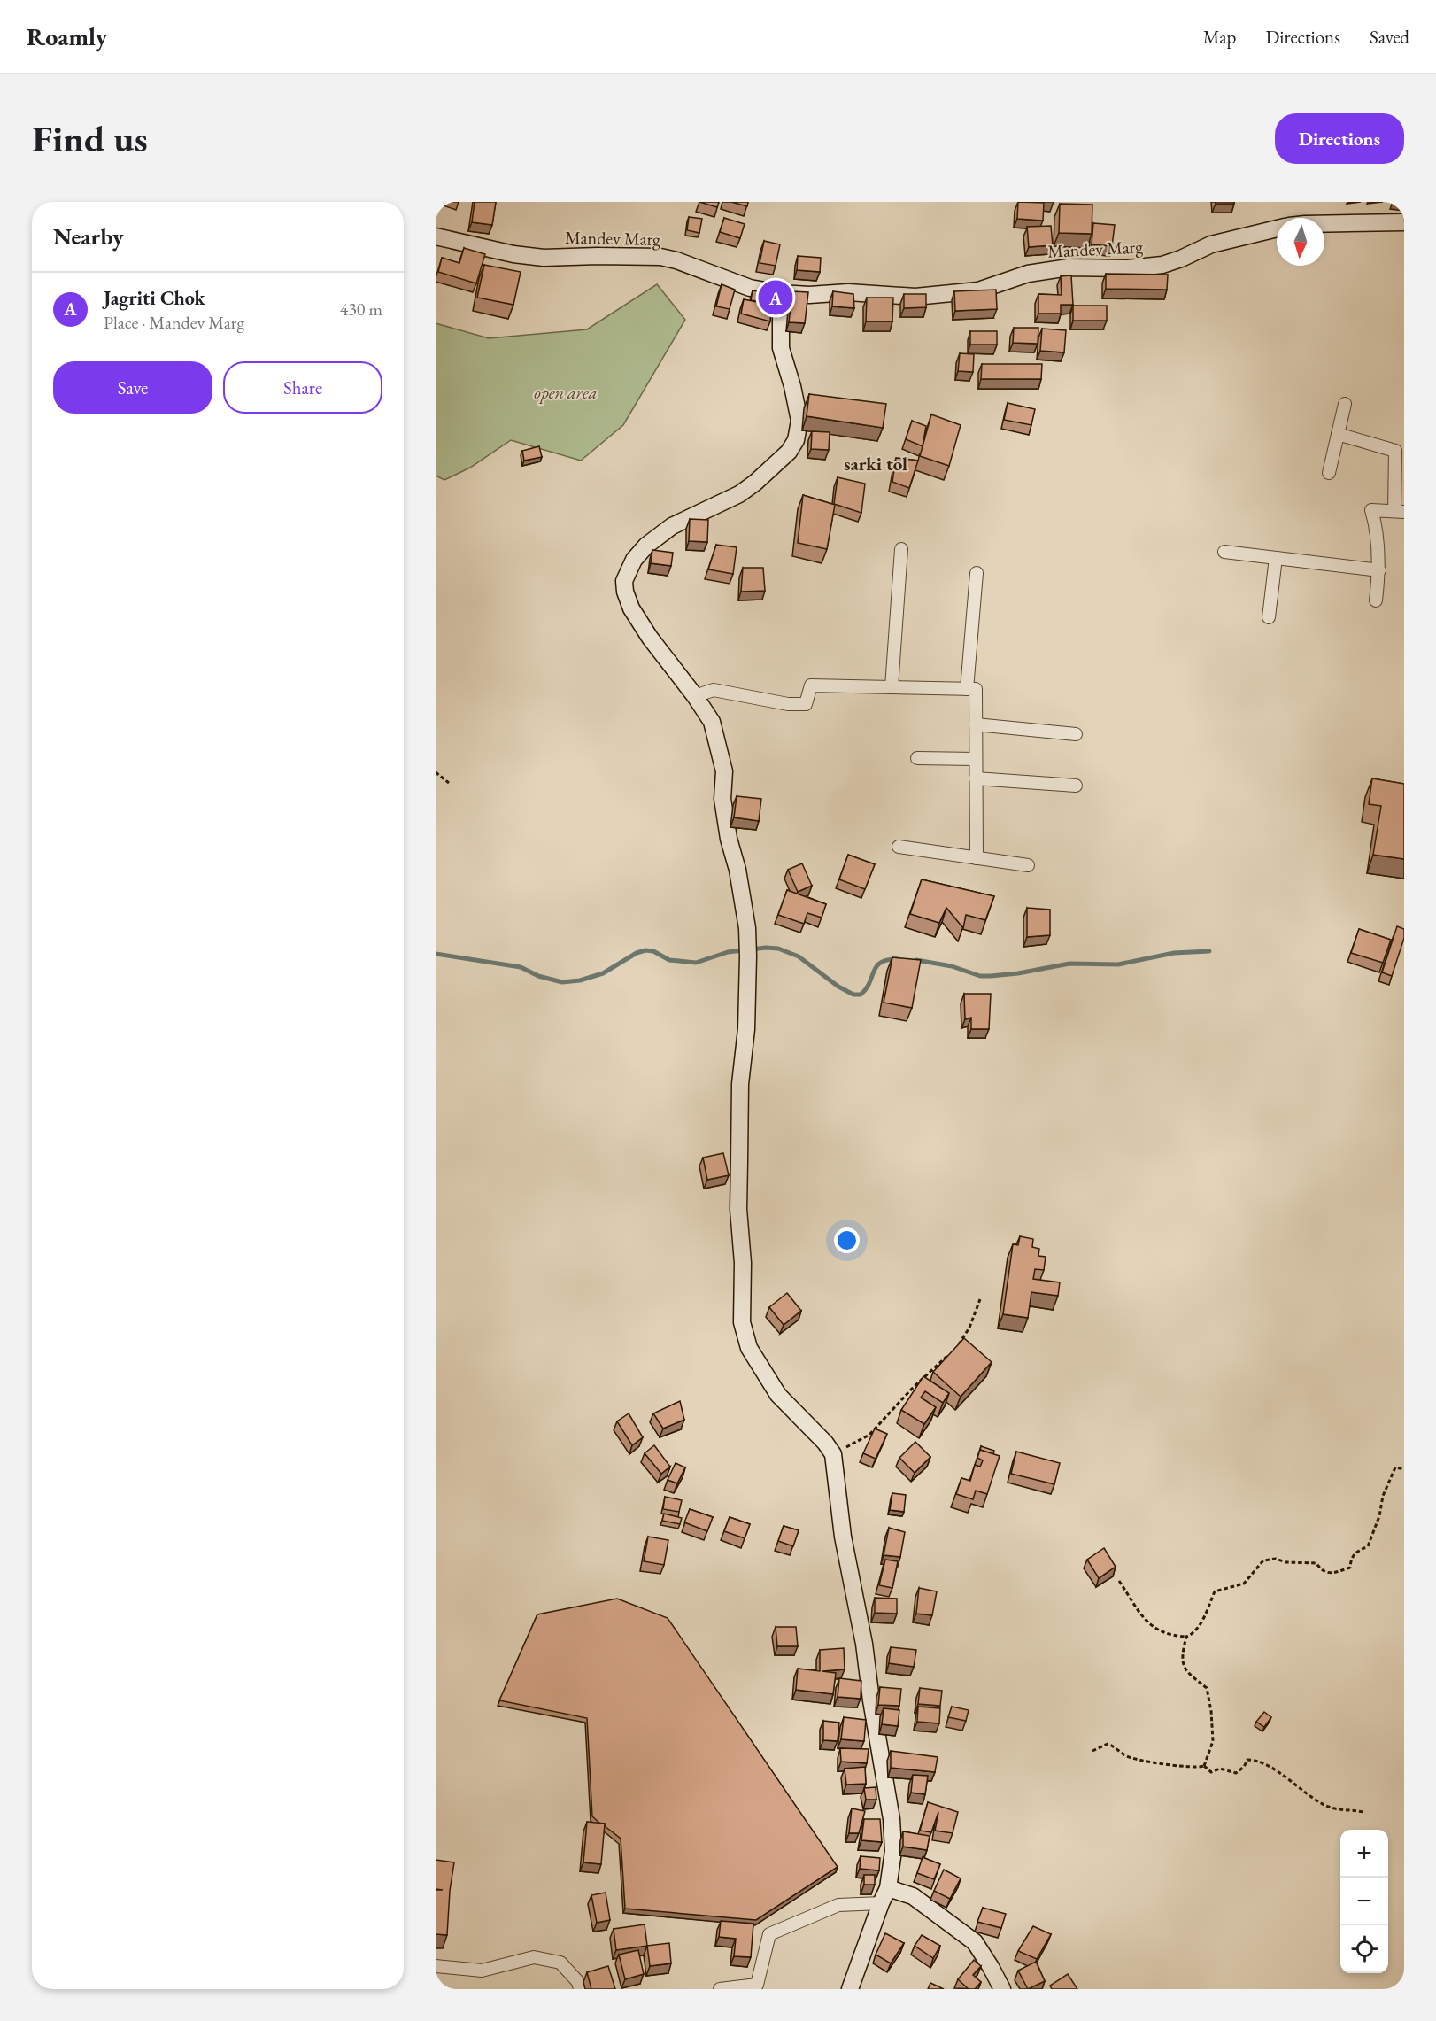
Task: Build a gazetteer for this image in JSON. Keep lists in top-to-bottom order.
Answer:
{
  "streets": {
    "street": ["Mandev Marg"]
  },
  "districts": ["sarki tol"],
  "parks": ["open area"],
  "north": "bottom",
  "page": {
    "header": "Roamly",
    "nav": ["Map", "Directions", "Saved"],
    "buttons": [
      "Directions",
      ["Save", "Share"]
    ],
    "title": "Find us",
    "heading": "Nearby",
    "list": [
      {
        "mark": "A",
        "name": "Jagriti Chok",
        "note": "Place · Mandev Marg",
        "value": "430 m"
      }
    ],
    "pins": "A",
    "map_buttons": ["+", "−"]
  }
}
